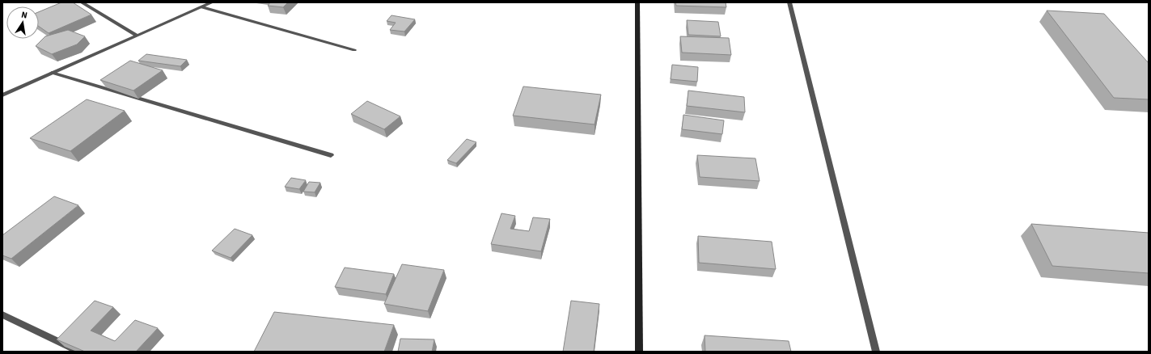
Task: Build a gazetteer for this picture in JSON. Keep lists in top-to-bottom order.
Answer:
{
  "north": "top"
}
